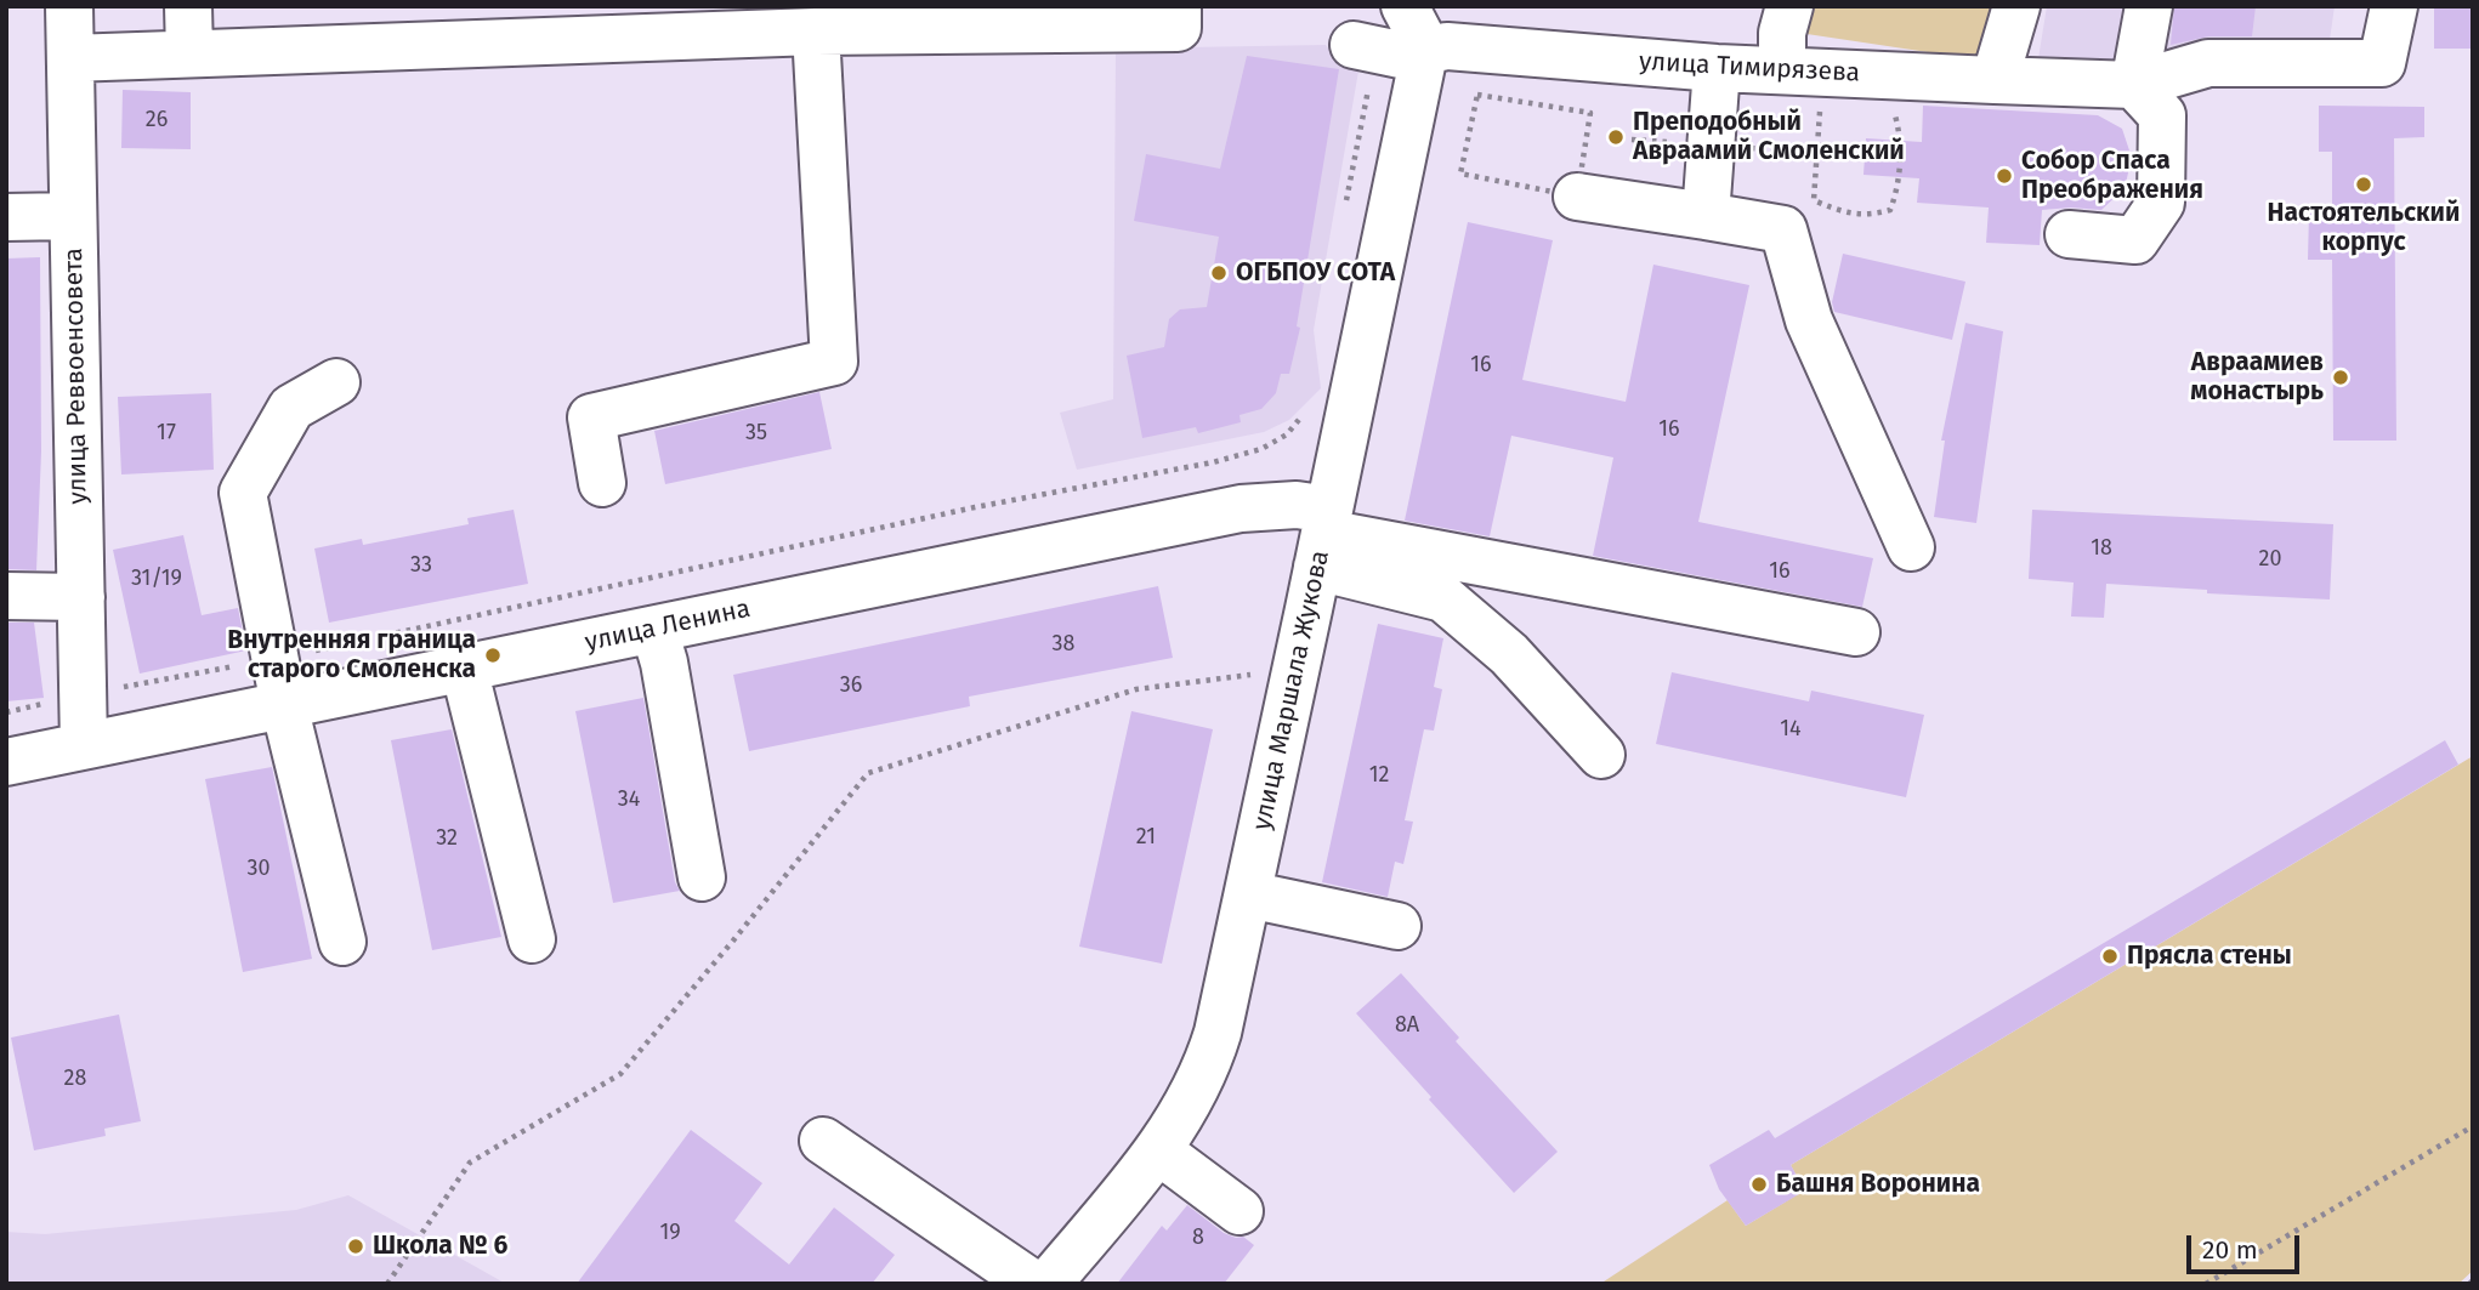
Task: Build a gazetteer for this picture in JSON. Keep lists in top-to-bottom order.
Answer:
{
  "streets": {
    "street": [
      "улица Тимирязева",
      "улица Реввоенсовета",
      "улица Ленина",
      "улица Маршала Жукова"
    ]
  },
  "crossings": [
    ["улица Тимирязева", "улица Маршала Жукова"],
    ["улица Реввоенсовета", "улица Ленина"],
    ["улица Ленина", "улица Маршала Жукова"]
  ],
  "places": [
    "Преподобный Авраамий Смоленский",
    "Собор Спаса Преображения",
    "Настоятельский корпус",
    "ОГБПОУ СОТА",
    "Авраамиев монастырь",
    "Внутренняя граница старого Смоленска",
    "Прясла стены",
    "Башня Воронина",
    "Школа № 6"
  ],
  "house_numbers": [
    "26",
    "16",
    "16",
    "17",
    "35",
    "18",
    "20",
    "33",
    "16",
    "31/19",
    "38",
    "36",
    "14",
    "12",
    "34",
    "21",
    "32",
    "30",
    "8А",
    "28",
    "19",
    "8"
  ],
  "scale_bar": "20 m"
}
